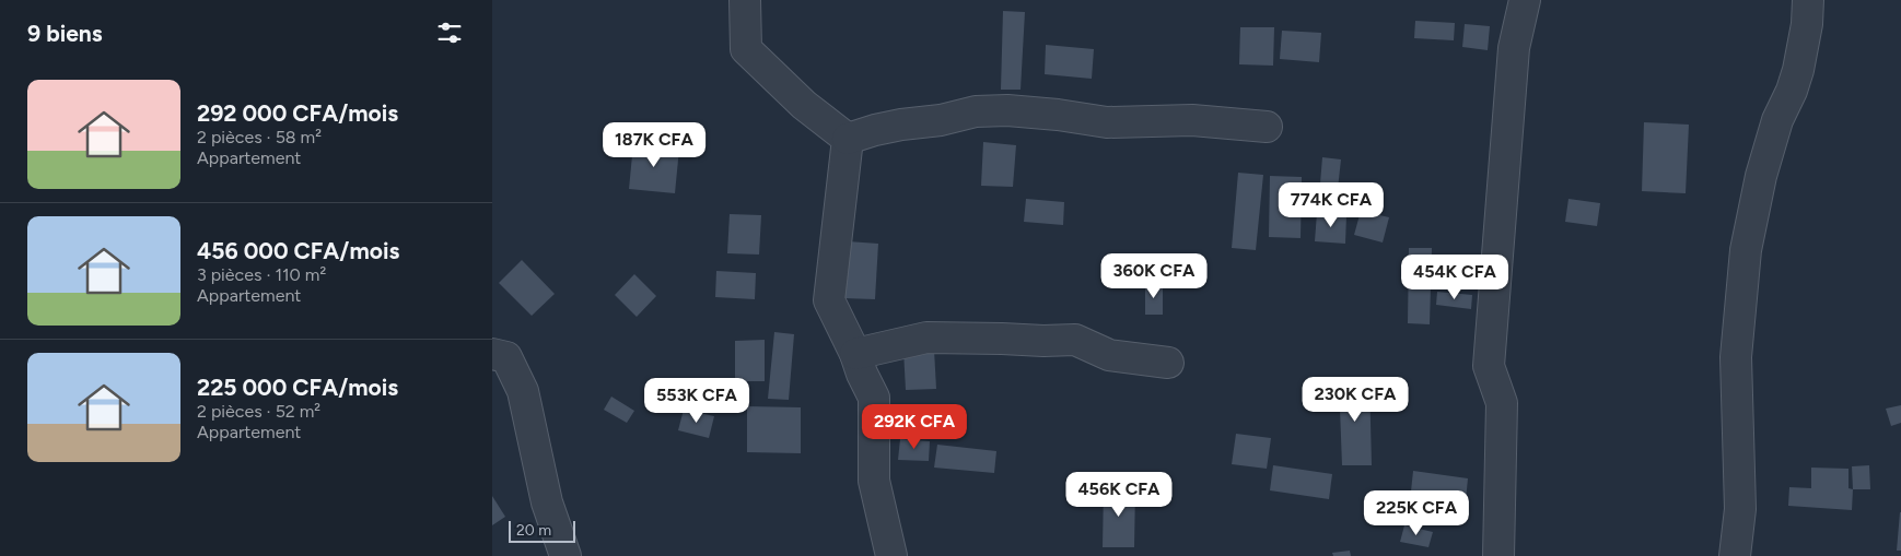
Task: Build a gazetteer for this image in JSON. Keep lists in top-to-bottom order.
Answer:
{
  "scale_bar": "20 m",
  "page": {
    "heading": "9 biens",
    "list": [
      {
        "name": "292 000 CFA/mois",
        "note": "2 pièces · 58 m² · Appartement"
      },
      {
        "name": "456 000 CFA/mois",
        "note": "3 pièces · 110 m² · Appartement"
      },
      {
        "name": "225 000 CFA/mois",
        "note": "2 pièces · 52 m² · Appartement"
      }
    ],
    "price": [
      "187K CFA",
      "774K CFA",
      "360K CFA",
      "454K CFA",
      "230K CFA",
      "553K CFA",
      "292K CFA",
      "456K CFA",
      "225K CFA"
    ],
    "scale": "20 m"
  }
}
